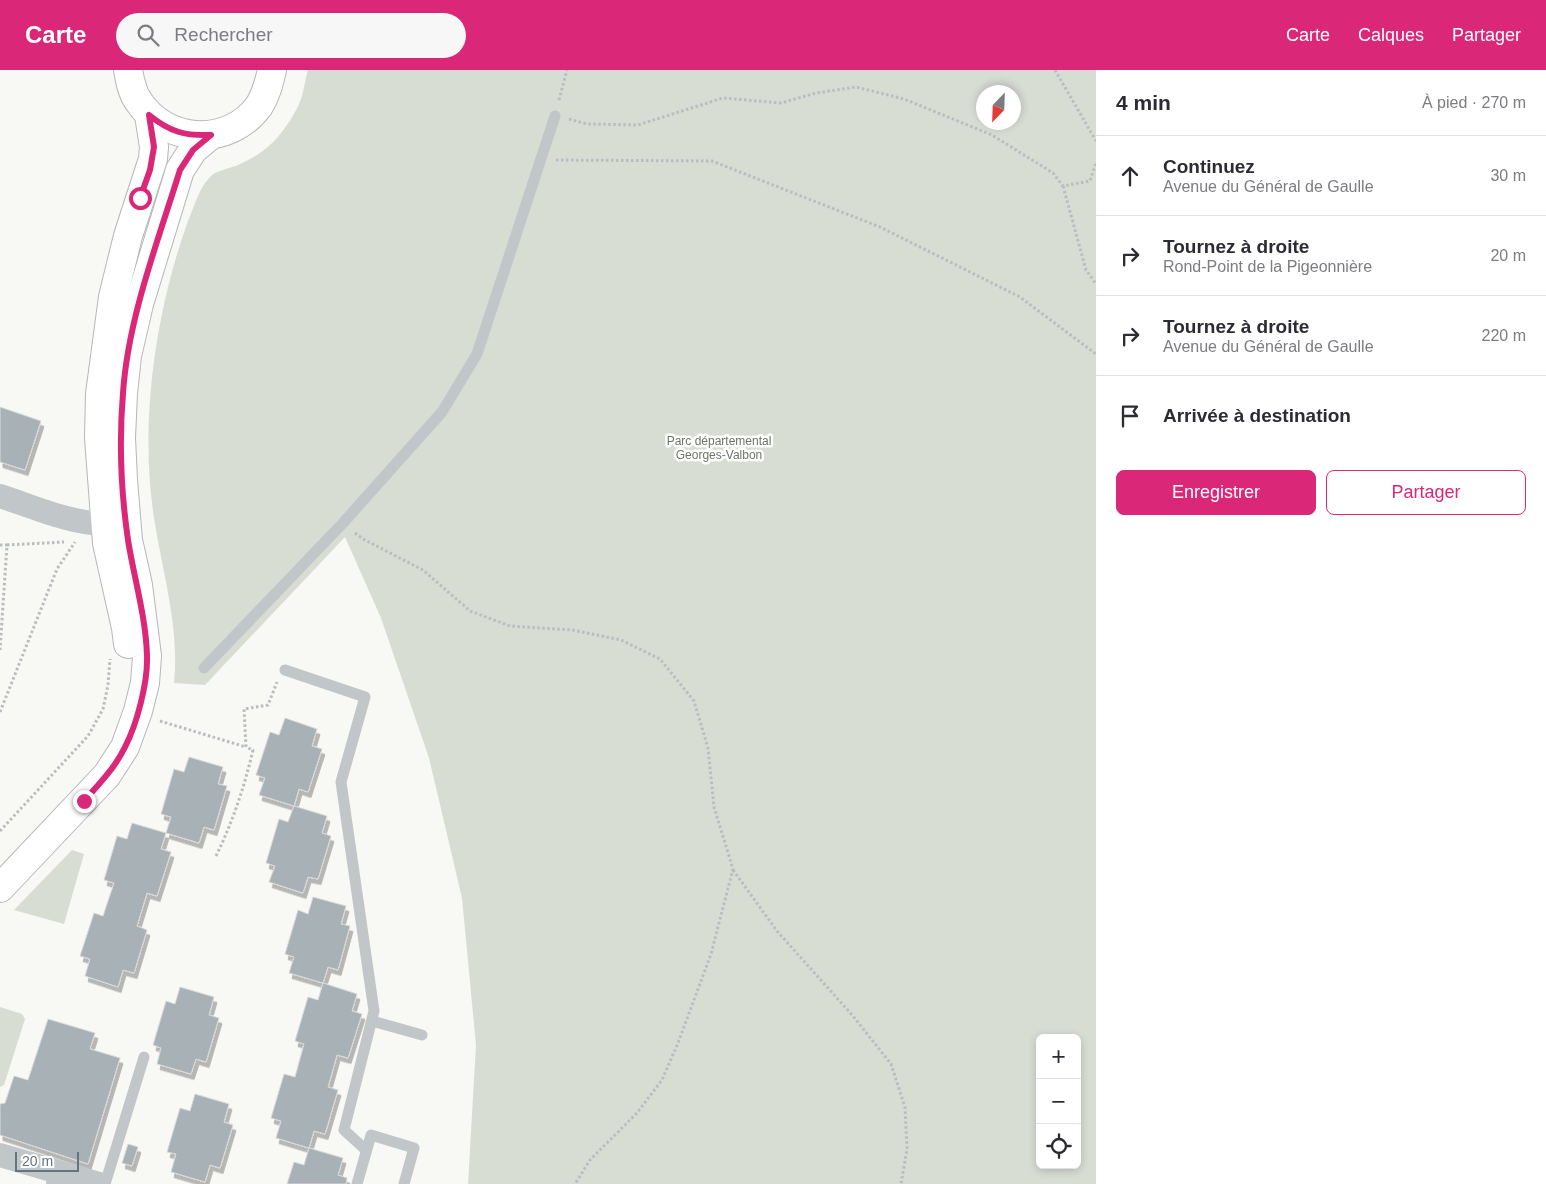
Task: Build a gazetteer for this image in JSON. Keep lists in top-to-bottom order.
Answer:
{
  "parks": ["Parc départemental Georges-Valbon"],
  "scale_bar": "20 m",
  "north": "bottom left",
  "page": {
    "header": "Carte",
    "search": "Rechercher",
    "nav": ["Carte", "Calques", "Partager"],
    "heading": ["4 min", "À pied · 270 m"],
    "list": [
      ["Continuez", "Avenue du Général de Gaulle", "30 m"],
      ["Tournez à droite", "Rond-Point de la Pigeonnière", "20 m"],
      ["Tournez à droite", "Avenue du Général de Gaulle", "220 m"],
      "Arrivée à destination"
    ],
    "buttons": ["Enregistrer", "Partager"],
    "map_buttons": ["+", "−"],
    "scale": "20 m"
  }
}
